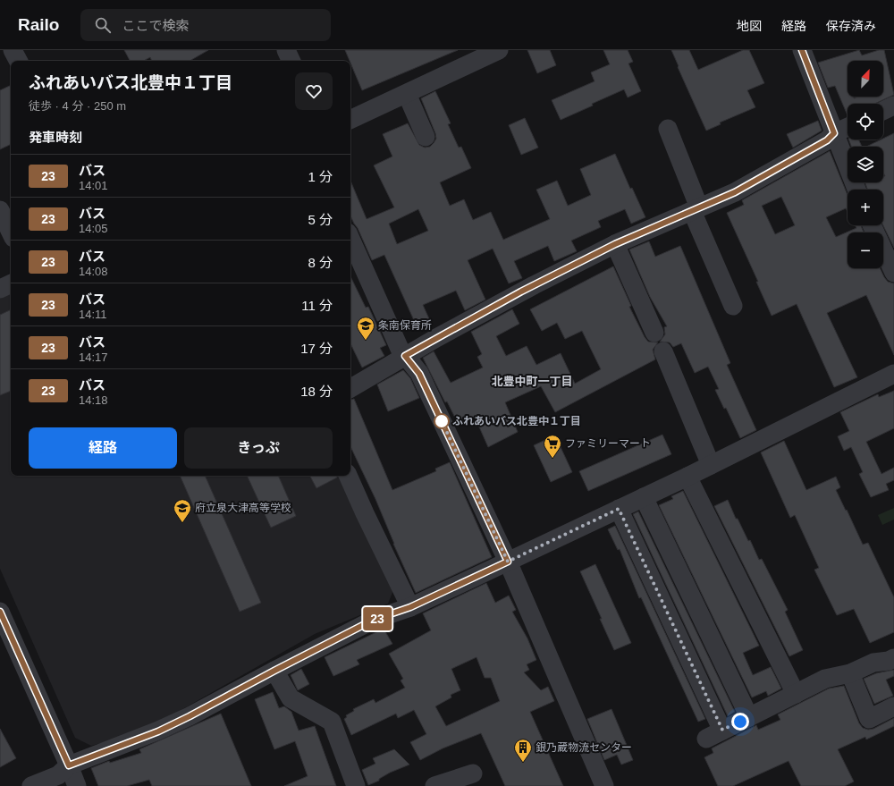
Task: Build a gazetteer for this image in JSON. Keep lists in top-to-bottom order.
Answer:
{
  "districts": ["北豊中町一丁目"],
  "places": {
    "school or university": ["条南保育所", "府立泉大津高等学校"],
    "other": ["ふれあいバス北豊中１丁目"],
    "supermarket": ["ファミリーマート"],
    "building": ["銀乃蔵物流センター"]
  },
  "lines": ["bus line 23"],
  "north": "top right",
  "page": {
    "header": "Railo",
    "search": "ここで検索",
    "nav": ["地図", "経路", "保存済み"],
    "on_map": "23",
    "map_buttons": ["+", "−"],
    "heading": [
      ["ふれあいバス北豊中１丁目", "徒歩 · 4 分 · 250 m"],
      "発車時刻"
    ],
    "list": [
      {
        "mark": "23",
        "name": "バス",
        "note": "14:01",
        "value": "1 分"
      },
      {
        "mark": "23",
        "name": "バス",
        "note": "14:05",
        "value": "5 分"
      },
      {
        "mark": "23",
        "name": "バス",
        "note": "14:08",
        "value": "8 分"
      },
      {
        "mark": "23",
        "name": "バス",
        "note": "14:11",
        "value": "11 分"
      },
      {
        "mark": "23",
        "name": "バス",
        "note": "14:17",
        "value": "17 分"
      },
      {
        "mark": "23",
        "name": "バス",
        "note": "14:18",
        "value": "18 分"
      }
    ],
    "buttons": ["経路", "きっぷ"]
  }
}
